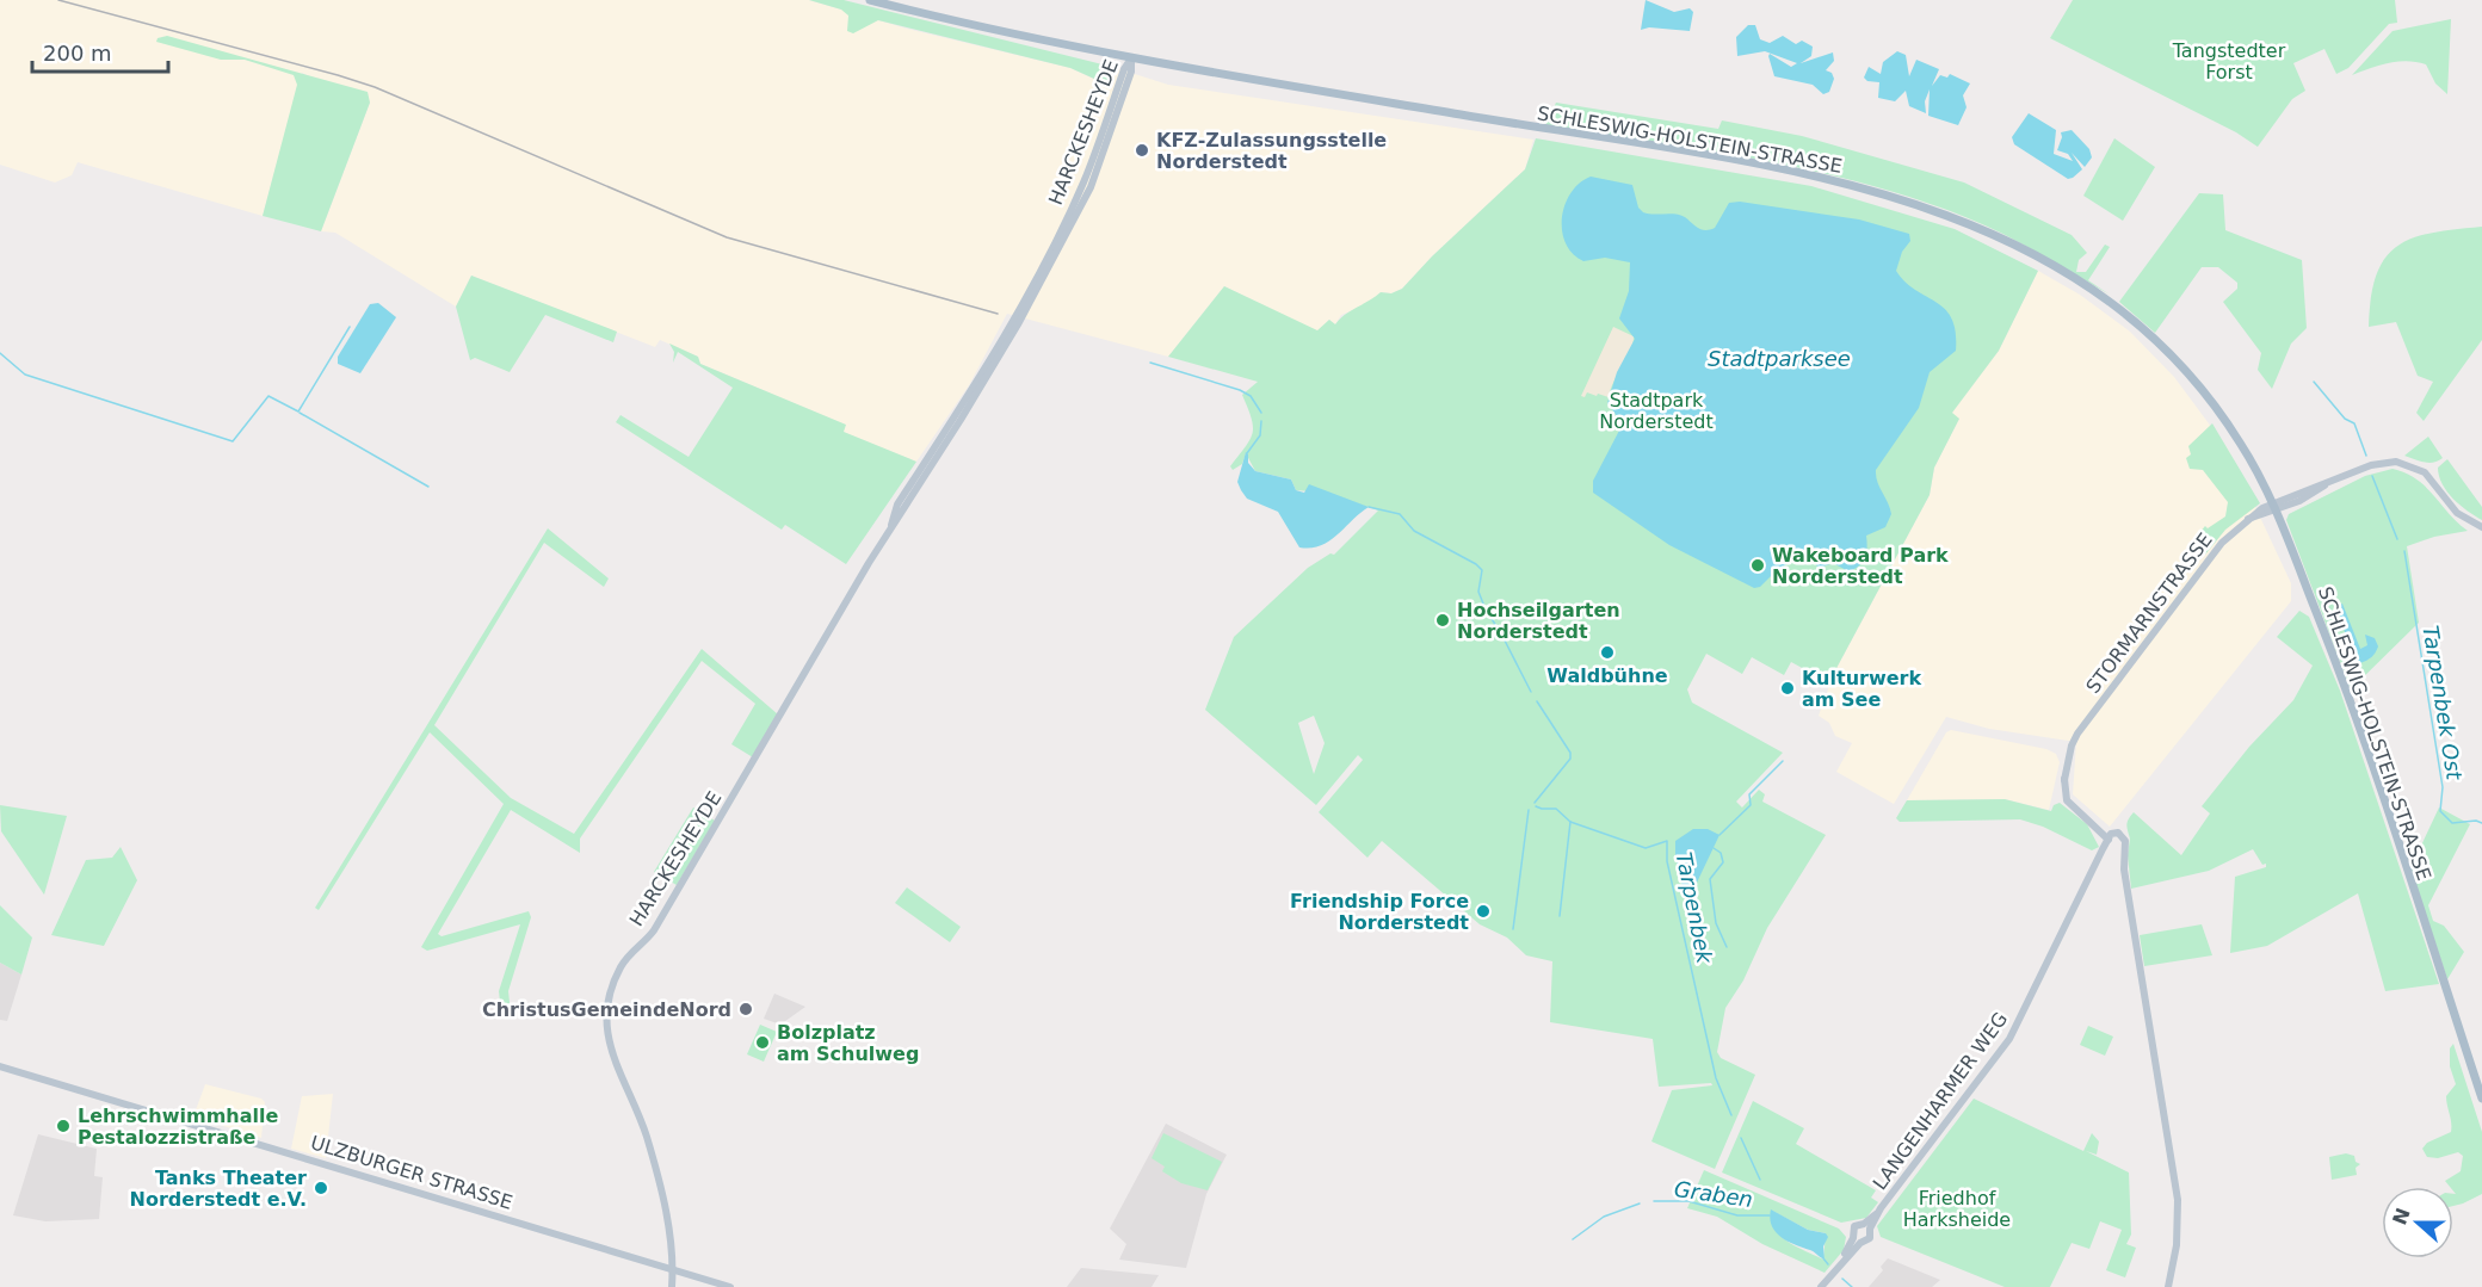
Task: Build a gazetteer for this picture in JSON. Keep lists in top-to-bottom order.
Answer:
{
  "streets": {
    "main road": [
      "HARCKESHEYDE",
      "SCHLESWIG-HOLSTEIN-STRASSE",
      "STORMARNSTRASSE",
      "LANGENHARMER WEG",
      "ULZBURGER STRASSE"
    ]
  },
  "crossings": [
    ["HARCKESHEYDE", "SCHLESWIG-HOLSTEIN-STRASSE"],
    ["HARCKESHEYDE", "ULZBURGER STRASSE"],
    ["SCHLESWIG-HOLSTEIN-STRASSE", "STORMARNSTRASSE"],
    ["STORMARNSTRASSE", "LANGENHARMER WEG"]
  ],
  "water": [
    "Stadtparksee",
    "Tarpenbek Ost",
    "Tarpenbek",
    "Graben"
  ],
  "parks": ["Tangstedter Forst", "Stadtpark Norderstedt", "Friedhof Harksheide"],
  "places": [
    "KFZ-Zulassungsstelle Norderstedt",
    "Wakeboard Park Norderstedt",
    "Hochseilgarten Norderstedt",
    "Waldbühne",
    "Kulturwerk am See",
    "Friendship Force Norderstedt",
    "ChristusGemeindeNord",
    "Bolzplatz am Schulweg",
    "Lehrschwimmhalle Pestalozzistraße",
    "Tanks Theater Norderstedt e.V."
  ],
  "scale_bar": "200 m",
  "north": "left"
}
